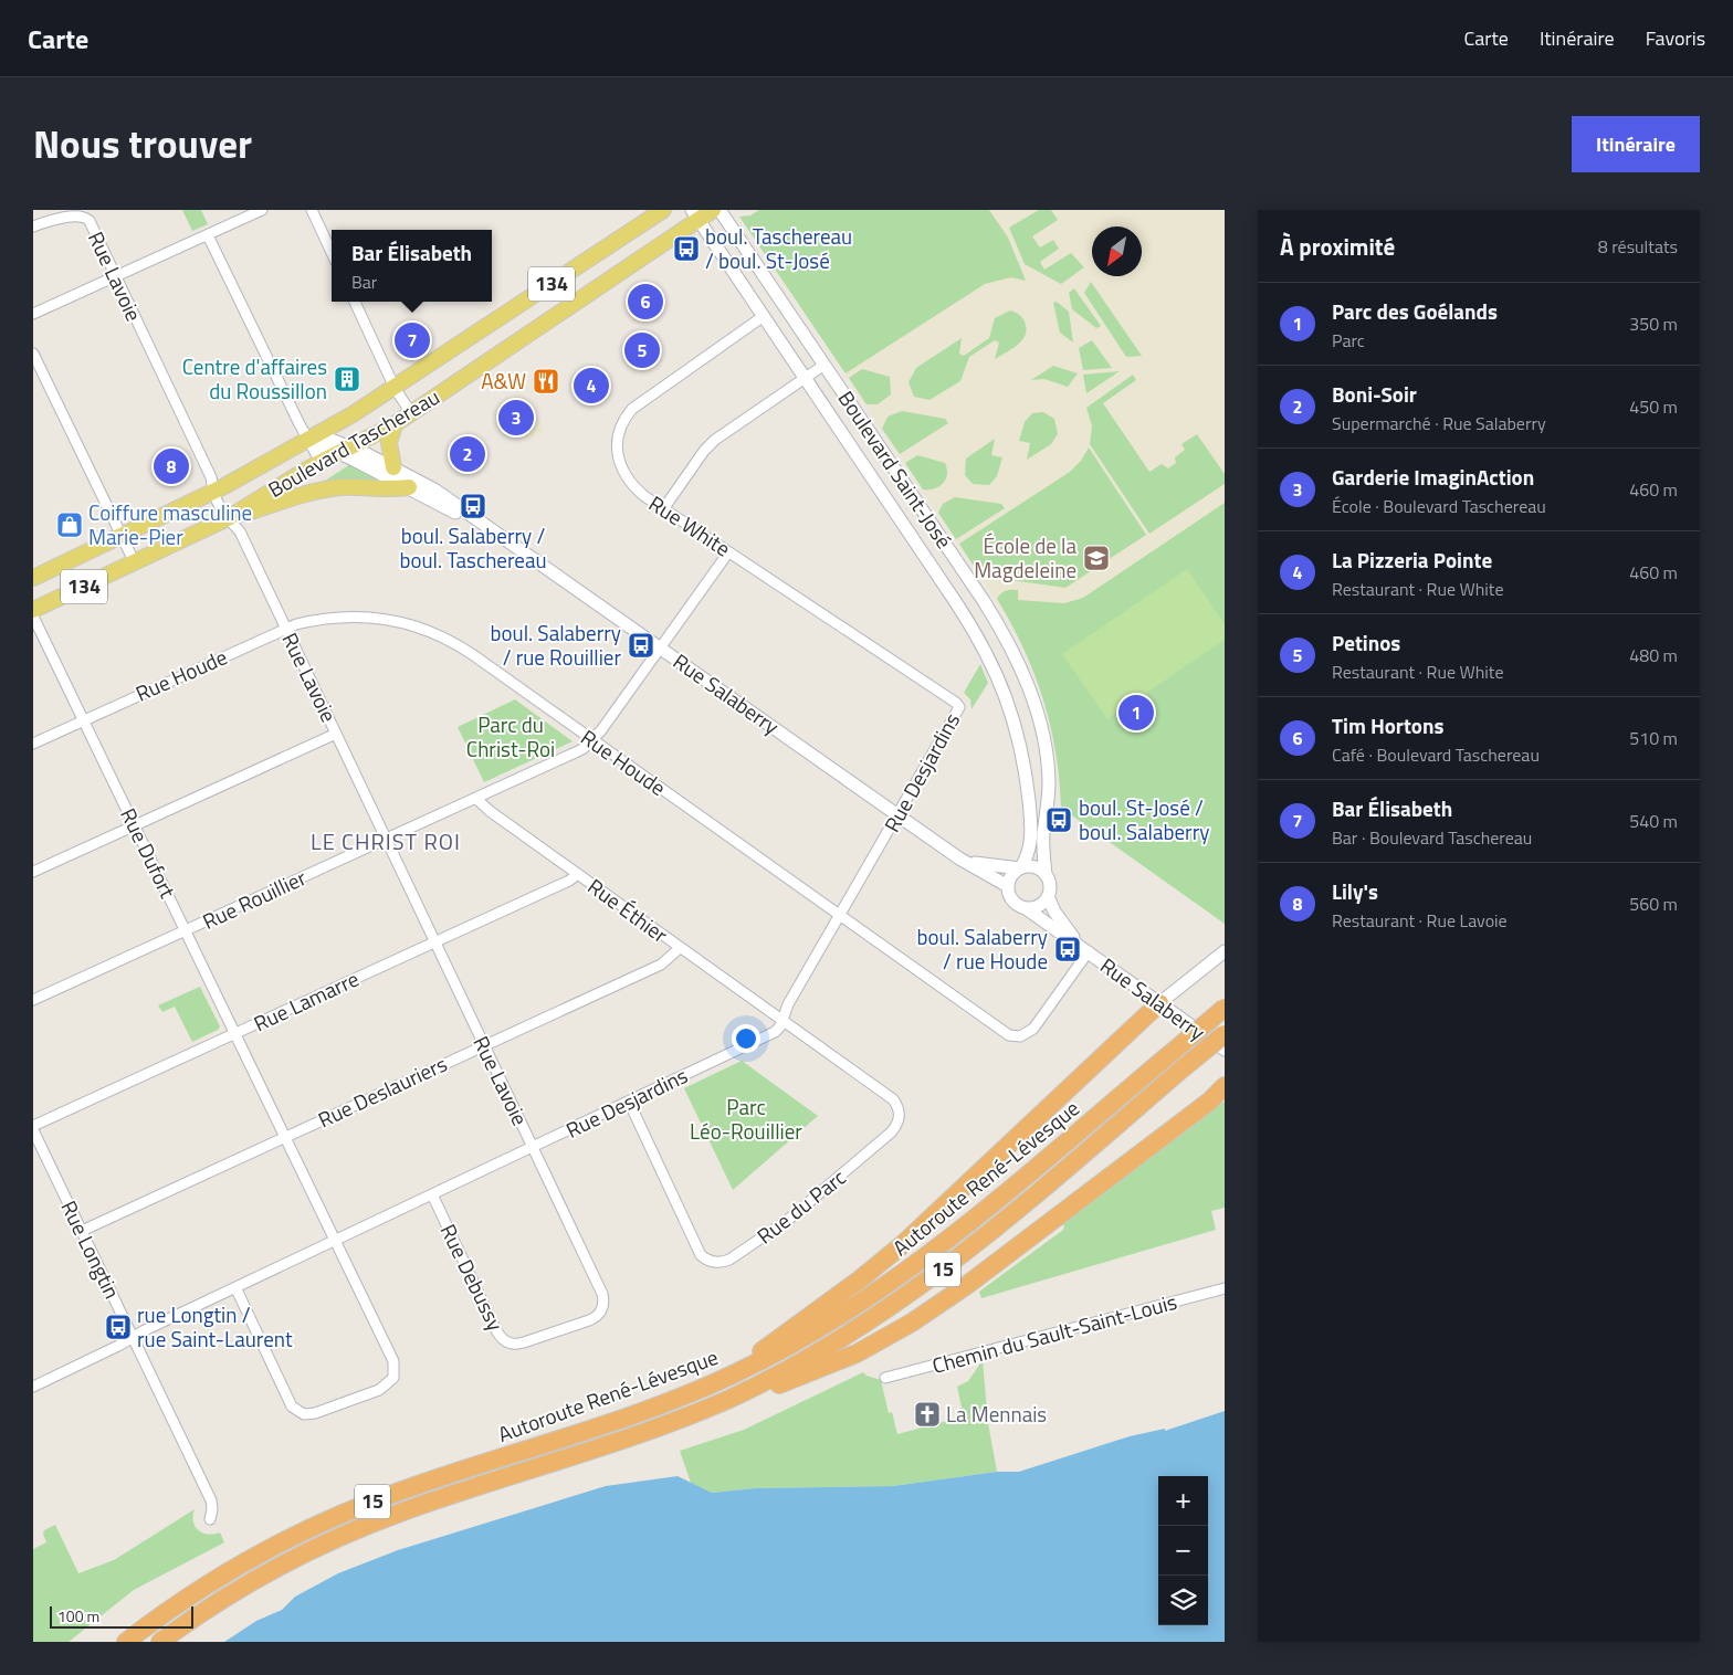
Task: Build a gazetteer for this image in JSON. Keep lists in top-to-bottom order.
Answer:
{
  "streets": {
    "highway": ["Autoroute René-Lévesque", "15"],
    "main road": ["134", "Boulevard Taschereau"],
    "street": [
      "Rue Lavoie",
      "Boulevard Saint-José",
      "Rue White",
      "Rue Houde",
      "Rue Salaberry",
      "Rue Desjardins",
      "Rue Dufort",
      "Rue Rouillier",
      "Rue Éthier",
      "Rue Lamarre",
      "Rue Deslauriers",
      "Rue du Parc",
      "Rue Longtin",
      "Rue Debussy",
      "Chemin du Sault-Saint-Louis"
    ]
  },
  "crossings": [
    ["Rue Lavoie", "Boulevard Taschereau"],
    ["Rue Lavoie", "Rue Houde"],
    ["Rue Lavoie", "Rue Desjardins"],
    ["Rue Lavoie", "Rue Rouillier"],
    ["Rue Lavoie", "Rue Lamarre"],
    ["Rue Lavoie", "Rue Deslauriers"],
    ["Rue Lavoie", "Rue Debussy"],
    ["Boulevard Taschereau", "Boulevard Saint-José"],
    ["Boulevard Taschereau", "Rue Salaberry"],
    ["Boulevard Saint-José", "Rue White"],
    ["Boulevard Saint-José", "Rue Salaberry"],
    ["Rue White", "Rue Desjardins"],
    ["Rue White", "Rue Rouillier"],
    ["Rue Houde", "Rue Salaberry"],
    ["Rue Houde", "Rue Desjardins"],
    ["Rue Houde", "Rue Dufort"],
    ["Rue Houde", "Rue Rouillier"],
    ["Rue Salaberry", "Rue Desjardins"],
    ["Rue Salaberry", "Rue Rouillier"],
    ["Rue Desjardins", "Rue Dufort"],
    ["Rue Desjardins", "Rue Éthier"],
    ["Rue Desjardins", "Rue du Parc"],
    ["Rue Desjardins", "Rue Longtin"],
    ["Rue Desjardins", "Rue Debussy"],
    ["Rue Dufort", "Rue Rouillier"],
    ["Rue Dufort", "Rue Lamarre"],
    ["Rue Dufort", "Rue Deslauriers"],
    ["Rue Rouillier", "Rue Éthier"],
    ["Rue Éthier", "Rue Lamarre"],
    ["Rue Éthier", "Rue Deslauriers"],
    ["Rue Éthier", "Rue du Parc"],
    ["Rue Deslauriers", "Rue Longtin"]
  ],
  "districts": ["LE CHRIST ROI"],
  "parks": ["Parc du Christ-Roi", "Parc Léo-Rouillier"],
  "places": {
    "bus stop": [
      "boul. Taschereau / boul. St-José",
      "boul. Salaberry / boul. Taschereau",
      "boul. Salaberry / rue Rouillier",
      "boul. St-José / boul. Salaberry",
      "boul. Salaberry / rue Houde",
      "rue Longtin / rue Saint-Laurent"
    ],
    "building": ["Centre d'affaires du Roussillon"],
    "restaurant": ["A&W"],
    "shop": ["Coiffure masculine Marie-Pier"],
    "school or university": ["École de la Magdeleine"],
    "church": ["La Mennais"]
  },
  "scale_bar": "100 m",
  "north": "bottom left",
  "page": {
    "header": "Carte",
    "nav": ["Carte", "Itinéraire", "Favoris"],
    "title": "Nous trouver",
    "buttons": "Itinéraire",
    "heading": ["À proximité", "8 résultats"],
    "popup": ["Bar Élisabeth", "Bar"],
    "pins": [
      "6",
      "7",
      "5",
      "4",
      "3",
      "2",
      "8",
      "1"
    ],
    "list": [
      {
        "mark": "1",
        "name": "Parc des Goélands",
        "note": "Parc",
        "value": "350 m"
      },
      {
        "mark": "2",
        "name": "Boni-Soir",
        "note": "Supermarché · Rue Salaberry",
        "value": "450 m"
      },
      {
        "mark": "3",
        "name": "Garderie ImaginAction",
        "note": "École · Boulevard Taschereau",
        "value": "460 m"
      },
      {
        "mark": "4",
        "name": "La Pizzeria Pointe",
        "note": "Restaurant · Rue White",
        "value": "460 m"
      },
      {
        "mark": "5",
        "name": "Petinos",
        "note": "Restaurant · Rue White",
        "value": "480 m"
      },
      {
        "mark": "6",
        "name": "Tim Hortons",
        "note": "Café · Boulevard Taschereau",
        "value": "510 m"
      },
      {
        "mark": "7",
        "name": "Bar Élisabeth",
        "note": "Bar · Boulevard Taschereau",
        "value": "540 m"
      },
      {
        "mark": "8",
        "name": "Lily's",
        "note": "Restaurant · Rue Lavoie",
        "value": "560 m"
      }
    ],
    "map_buttons": ["+", "−"],
    "scale": "100 m"
  }
}
